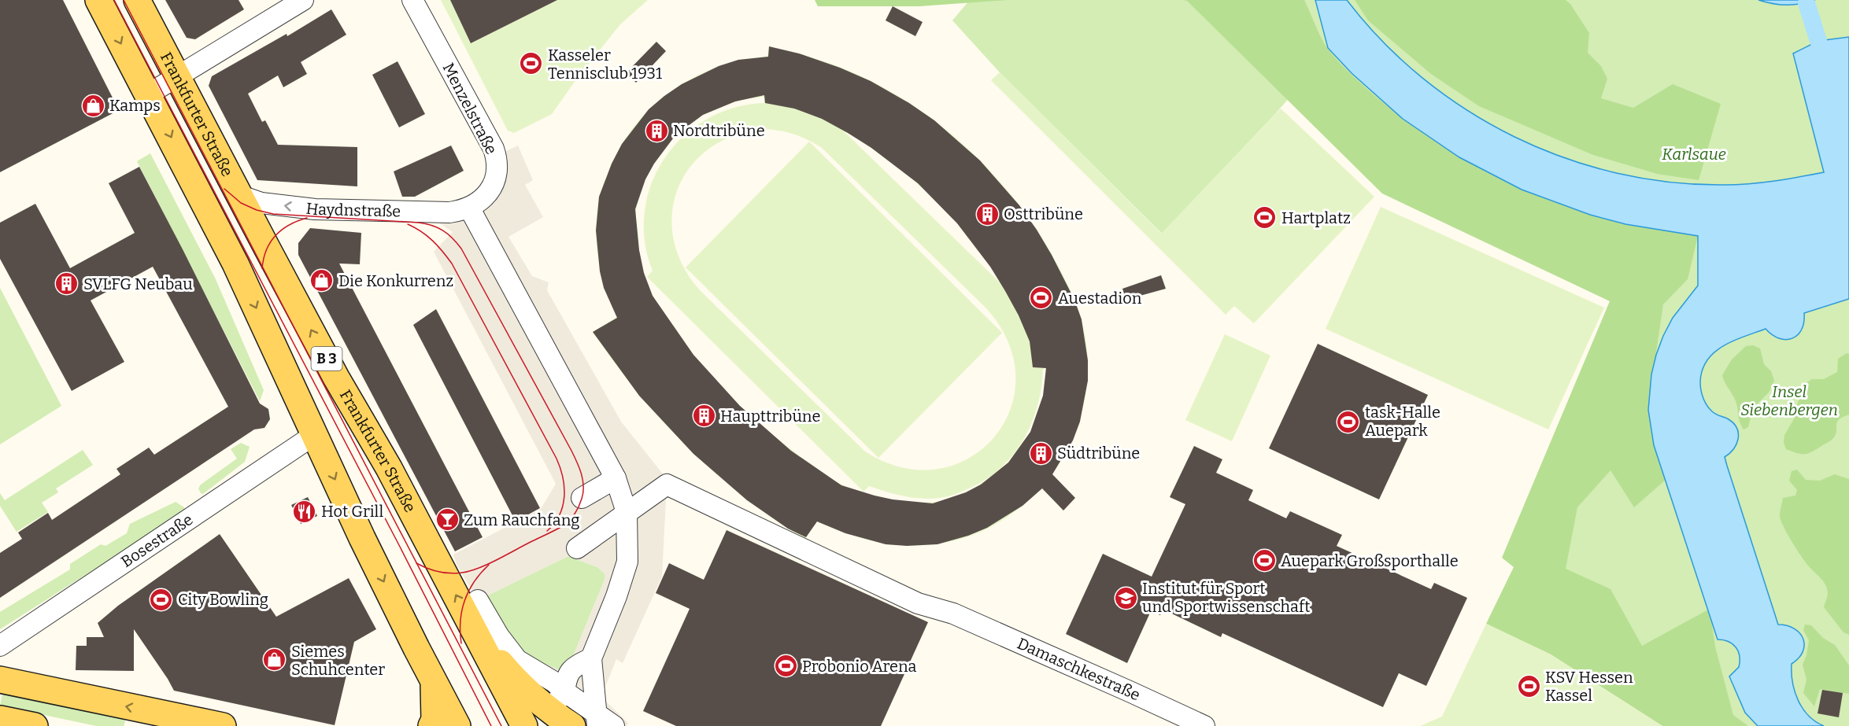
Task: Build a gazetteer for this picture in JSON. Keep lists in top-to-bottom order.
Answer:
{
  "streets": {
    "main road": ["Frankfurter Straße", "B 3"],
    "street": [
      "Menzelstraße",
      "Haydnstraße",
      "Bosestraße",
      "Damaschkestraße"
    ]
  },
  "crossings": [
    ["Menzelstraße", "Haydnstraße"],
    ["Frankfurter Straße", "Haydnstraße"]
  ],
  "one_way": ["Haydnstraße"],
  "parks": ["Karlsaue", "Insel Siebenbergen"],
  "places": {
    "sports": [
      "Kasseler Tennisclub 1931",
      "Hartplatz",
      "Auestadion",
      "task-Halle Auepark",
      "Auepark Großsporthalle",
      "City Bowling",
      "Probonio Arena",
      "KSV Hessen Kassel"
    ],
    "shop": ["Kamps", "Die Konkurrenz", "Siemes Schuhcenter"],
    "building": [
      "Nordtribüne",
      "Osttribüne",
      "SVLFG Neubau",
      "Haupttribüne",
      "Südtribüne"
    ],
    "restaurant": ["Hot Grill"],
    "bar": ["Zum Rauchfang"],
    "school or university": ["Institut für Sport und Sportwissenschaft"]
  }
}
